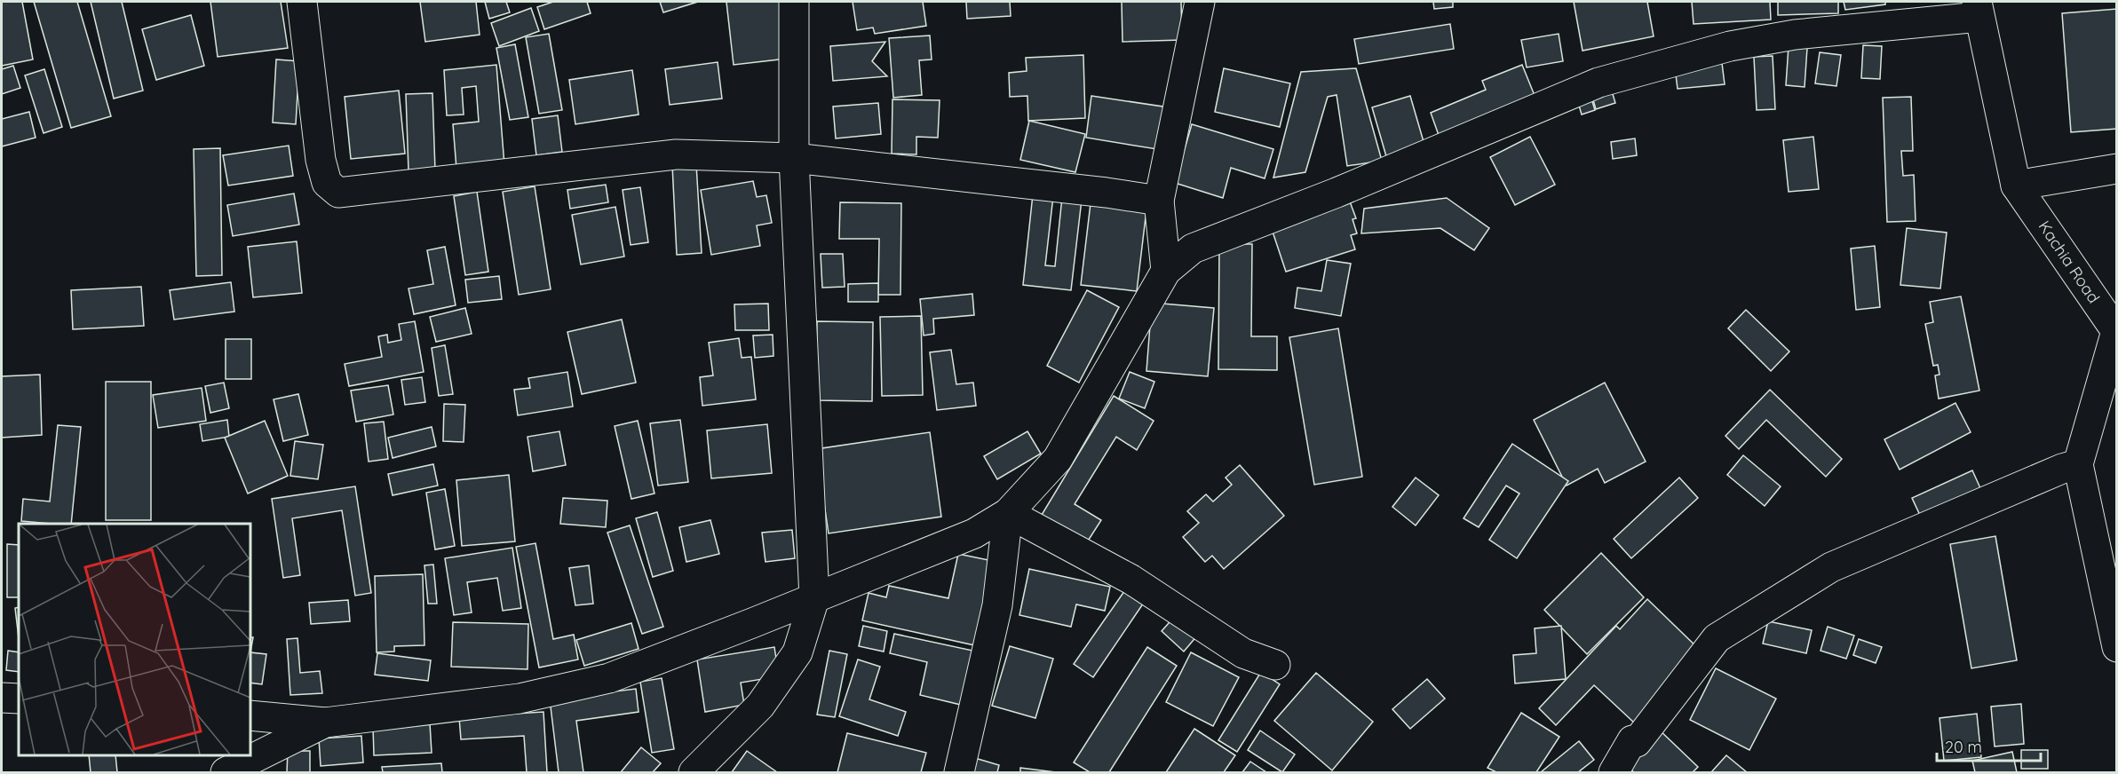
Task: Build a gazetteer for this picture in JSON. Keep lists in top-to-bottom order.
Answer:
{
  "streets": {
    "main road": ["Kachia Road"]
  },
  "scale_bar": "20 m"
}
